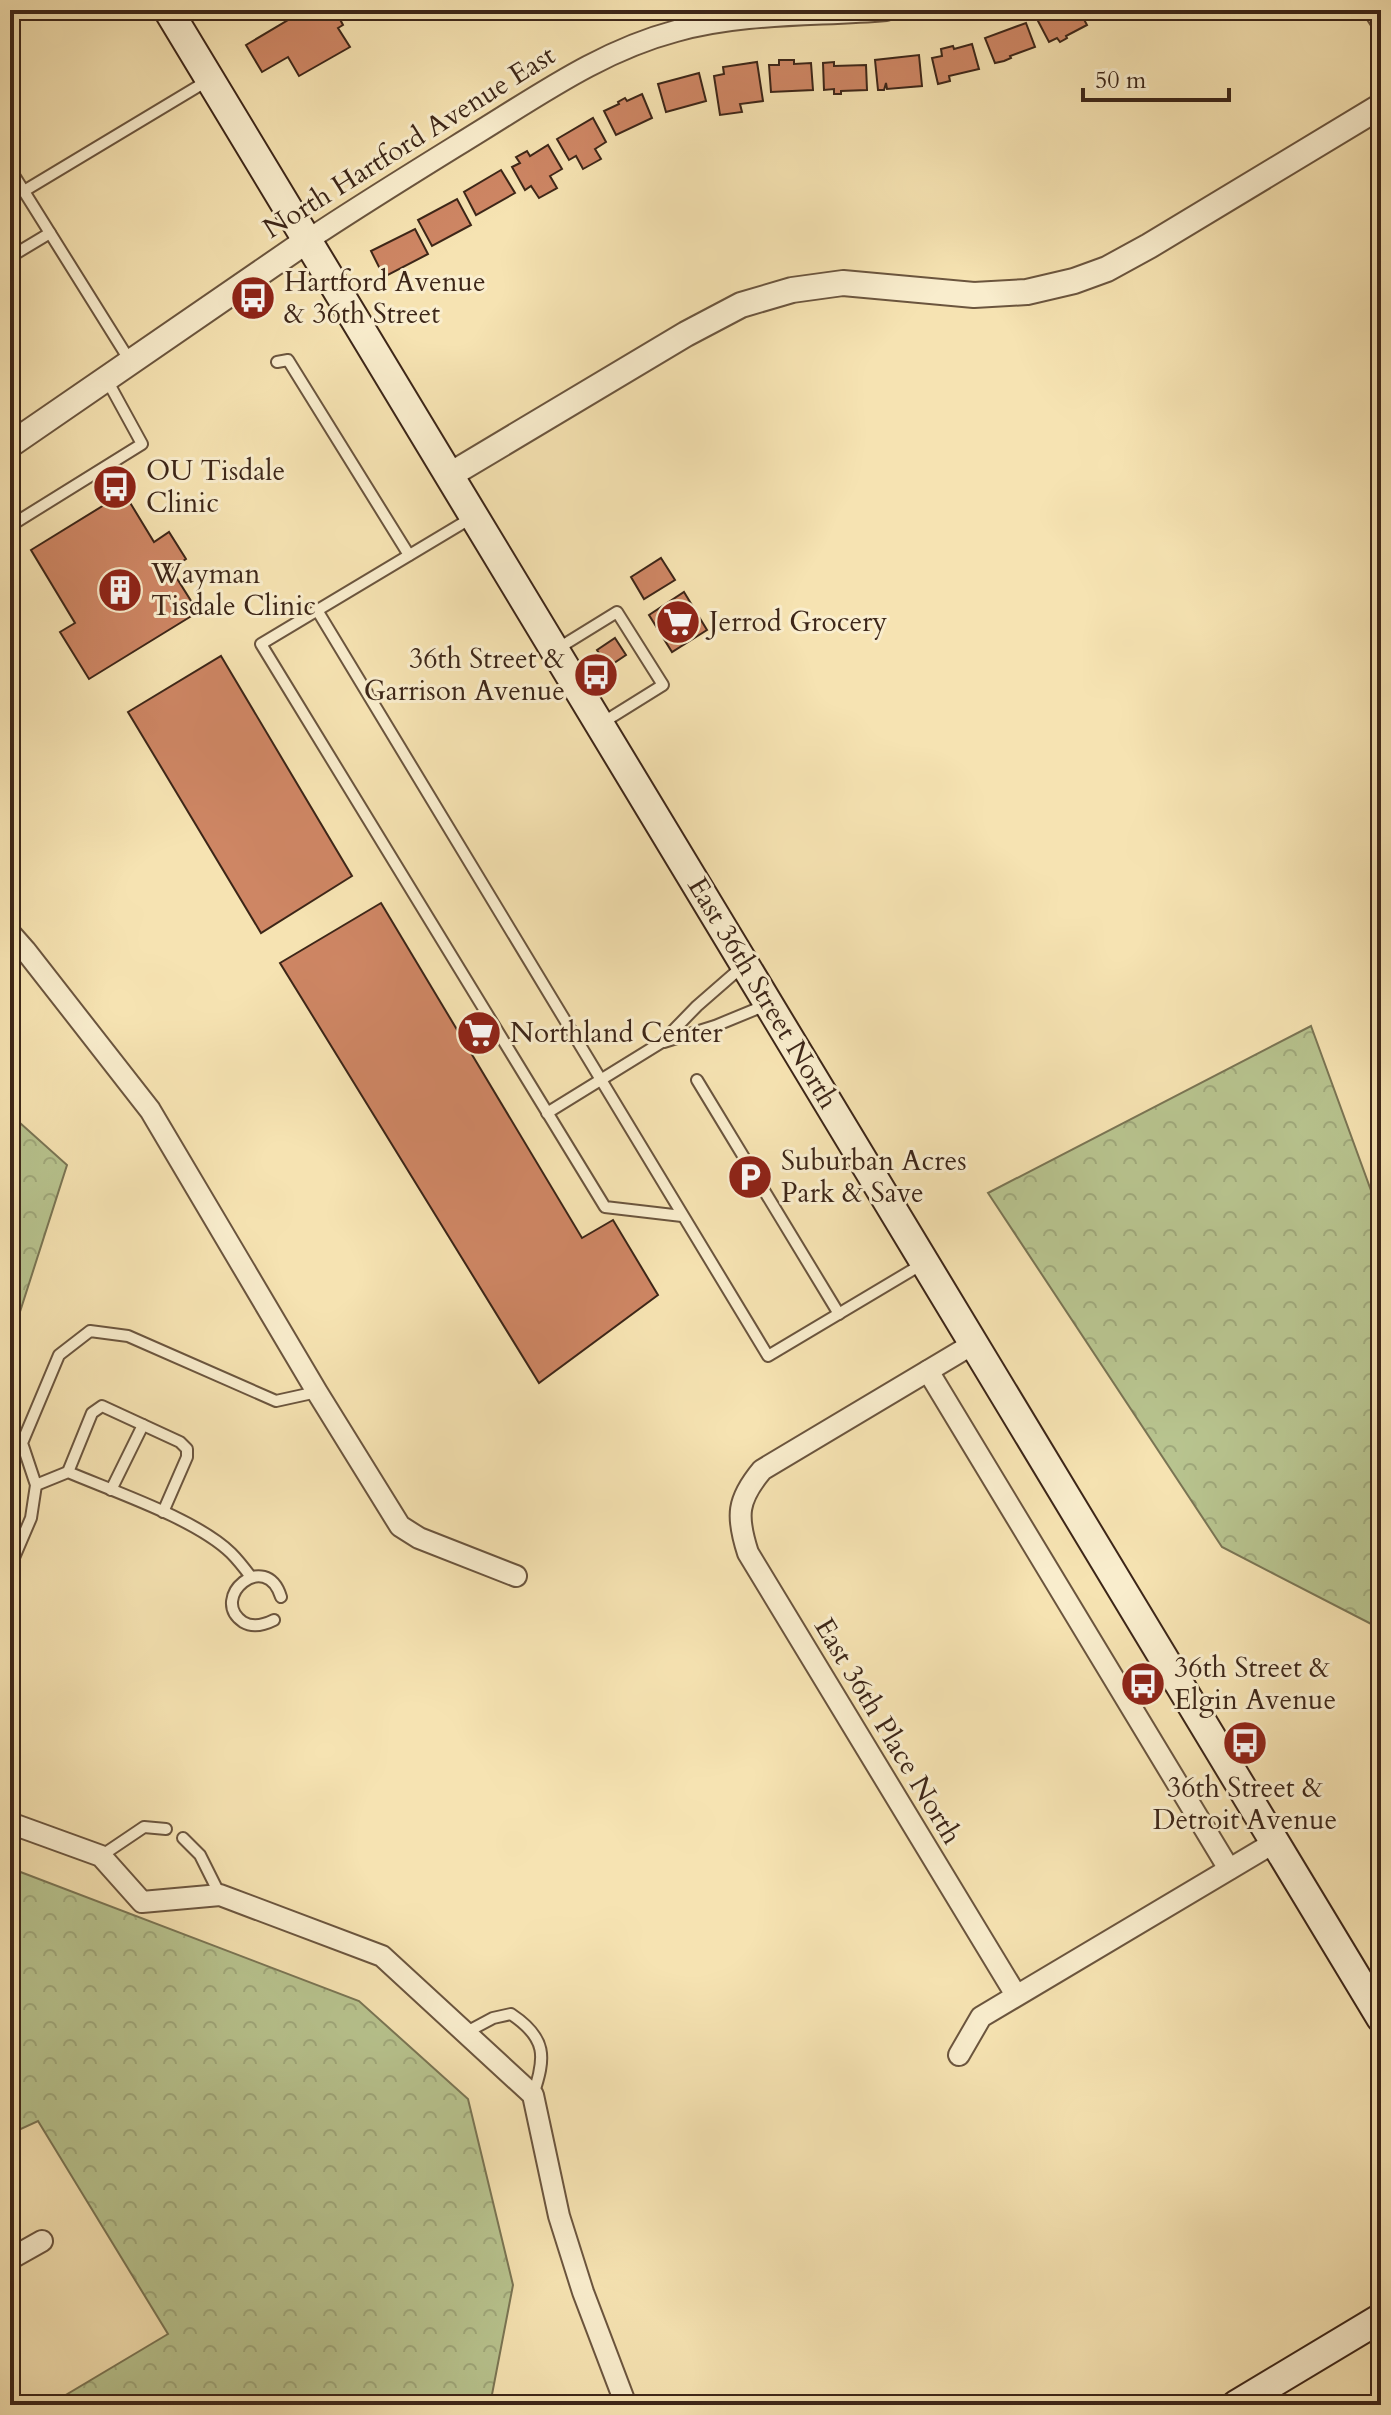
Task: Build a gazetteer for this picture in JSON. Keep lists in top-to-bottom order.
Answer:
{
  "streets": {
    "main road": ["East 36th Street North"],
    "street": ["North Hartford Avenue East", "East 36th Place North"]
  },
  "crossings": [
    ["North Hartford Avenue East", "East 36th Street North"]
  ],
  "places": {
    "bus stop": [
      "Hartford Avenue & 36th Street",
      "OU Tisdale Clinic",
      "36th Street & Garrison Avenue",
      "36th Street & Elgin Avenue",
      "36th Street & Detroit Avenue"
    ],
    "building": ["Wayman Tisdale Clinic"],
    "supermarket": ["Jerrod Grocery", "Northland Center"],
    "parking": ["Suburban Acres Park & Save"]
  },
  "scale_bar": "50 m"
}
